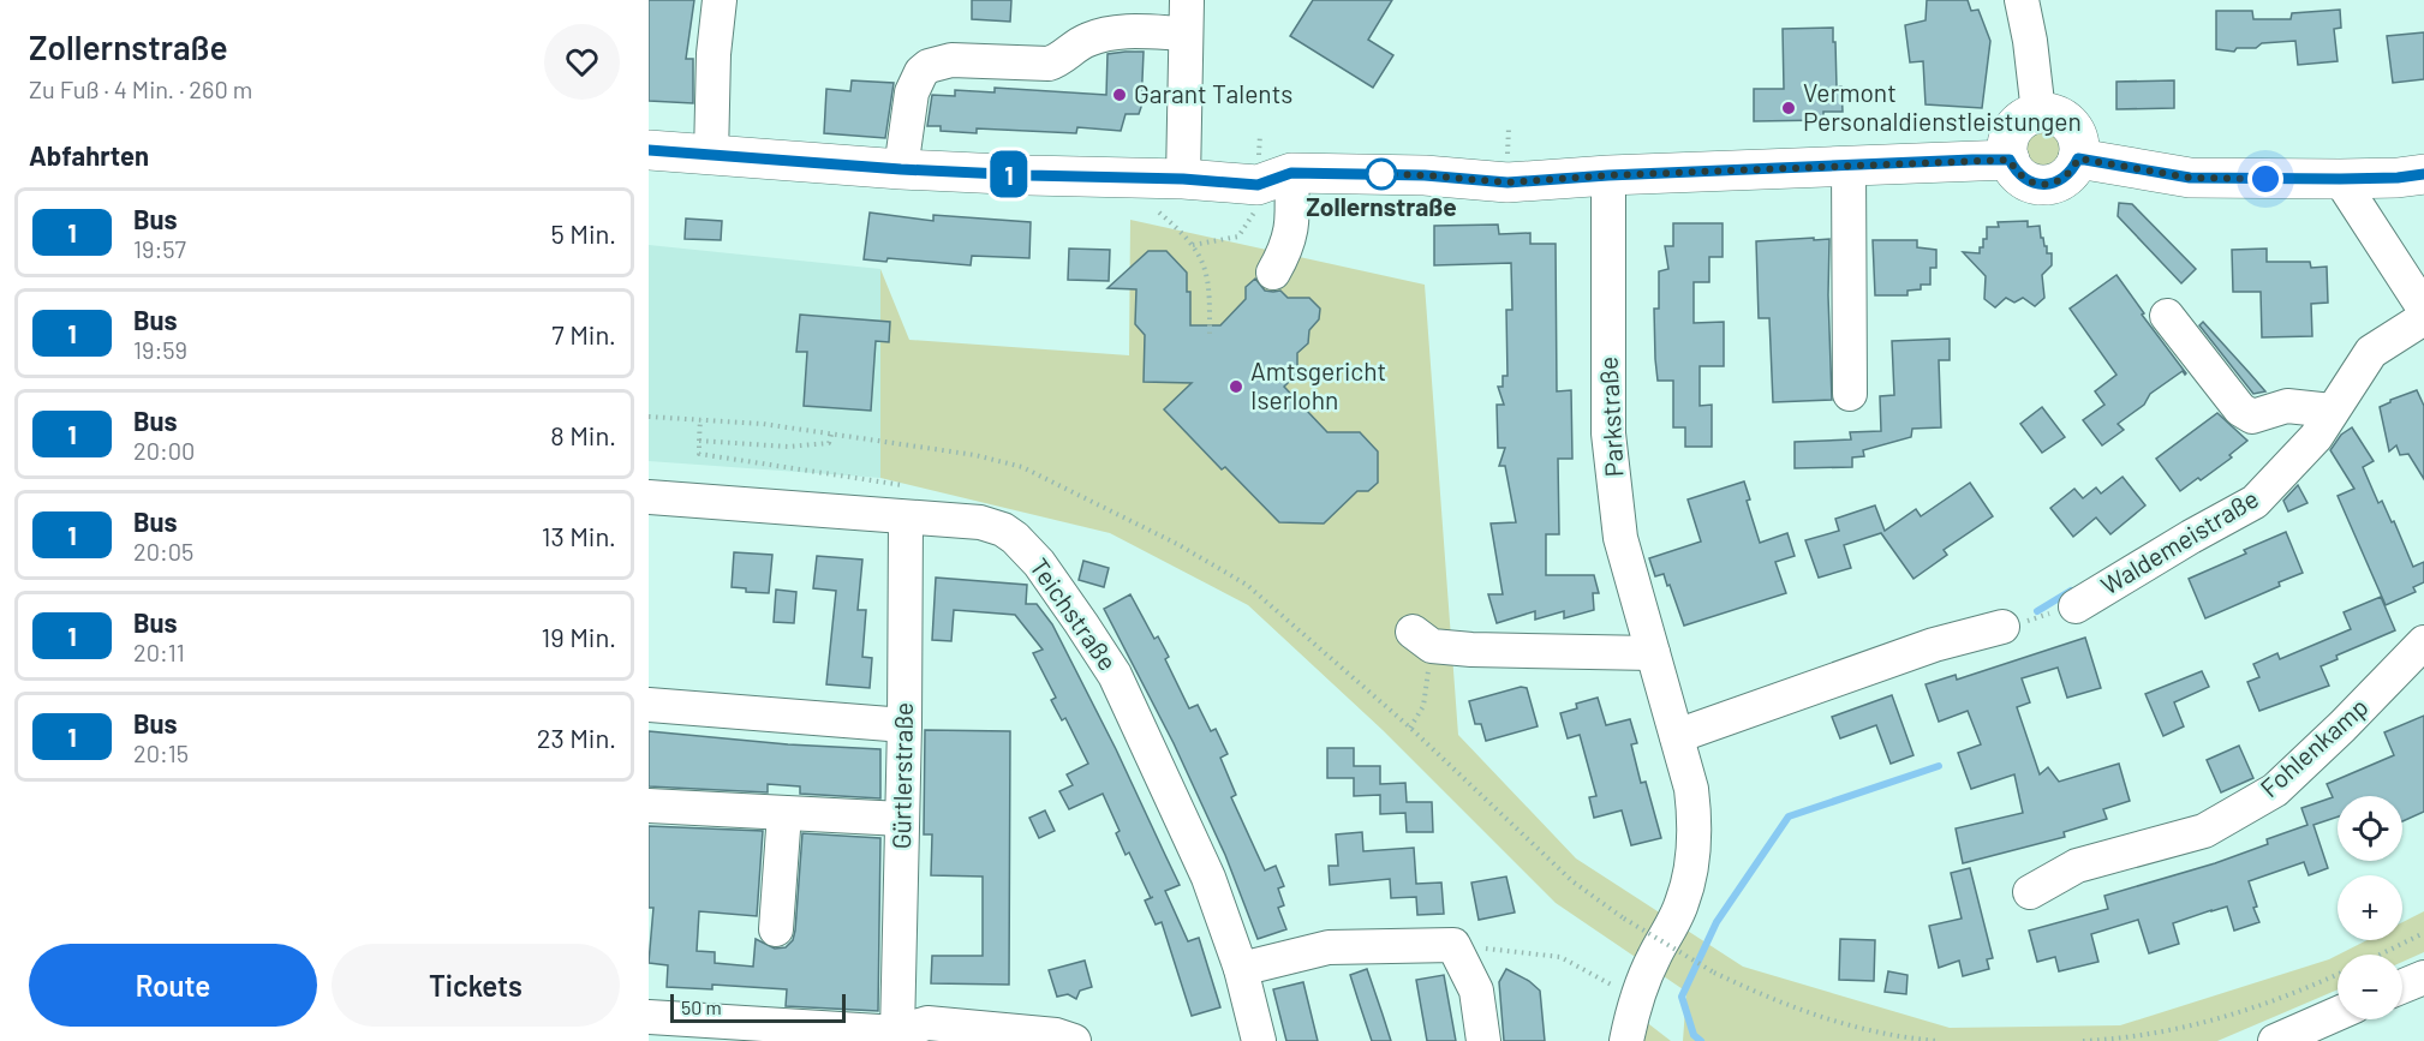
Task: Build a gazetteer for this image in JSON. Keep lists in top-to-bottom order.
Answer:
{
  "streets": {
    "street": [
      "Parkstraße",
      "Waldemeistraße",
      "Teichstraße",
      "Fohlenkamp",
      "Gürtlerstraße"
    ]
  },
  "crossings": [
    ["Teichstraße", "Gürtlerstraße"]
  ],
  "places": [
    "Garant Talents",
    "Vermont Personaldienstleistungen",
    "Zollernstraße",
    "Amtsgericht Iserlohn"
  ],
  "lines": ["bus line 1"],
  "scale_bar": "50 m",
  "page": {
    "heading": [
      ["Zollernstraße", "Zu Fuß · 4 Min. · 260 m"],
      "Abfahrten"
    ],
    "on_map": "1",
    "list": [
      {
        "mark": "1",
        "name": "Bus",
        "note": "19:57",
        "value": "5 Min."
      },
      {
        "mark": "1",
        "name": "Bus",
        "note": "19:59",
        "value": "7 Min."
      },
      {
        "mark": "1",
        "name": "Bus",
        "note": "20:00",
        "value": "8 Min."
      },
      {
        "mark": "1",
        "name": "Bus",
        "note": "20:05",
        "value": "13 Min."
      },
      {
        "mark": "1",
        "name": "Bus",
        "note": "20:11",
        "value": "19 Min."
      },
      {
        "mark": "1",
        "name": "Bus",
        "note": "20:15",
        "value": "23 Min."
      }
    ],
    "map_buttons": ["+", "−"],
    "buttons": ["Route", "Tickets"],
    "scale": "50 m"
  }
}
